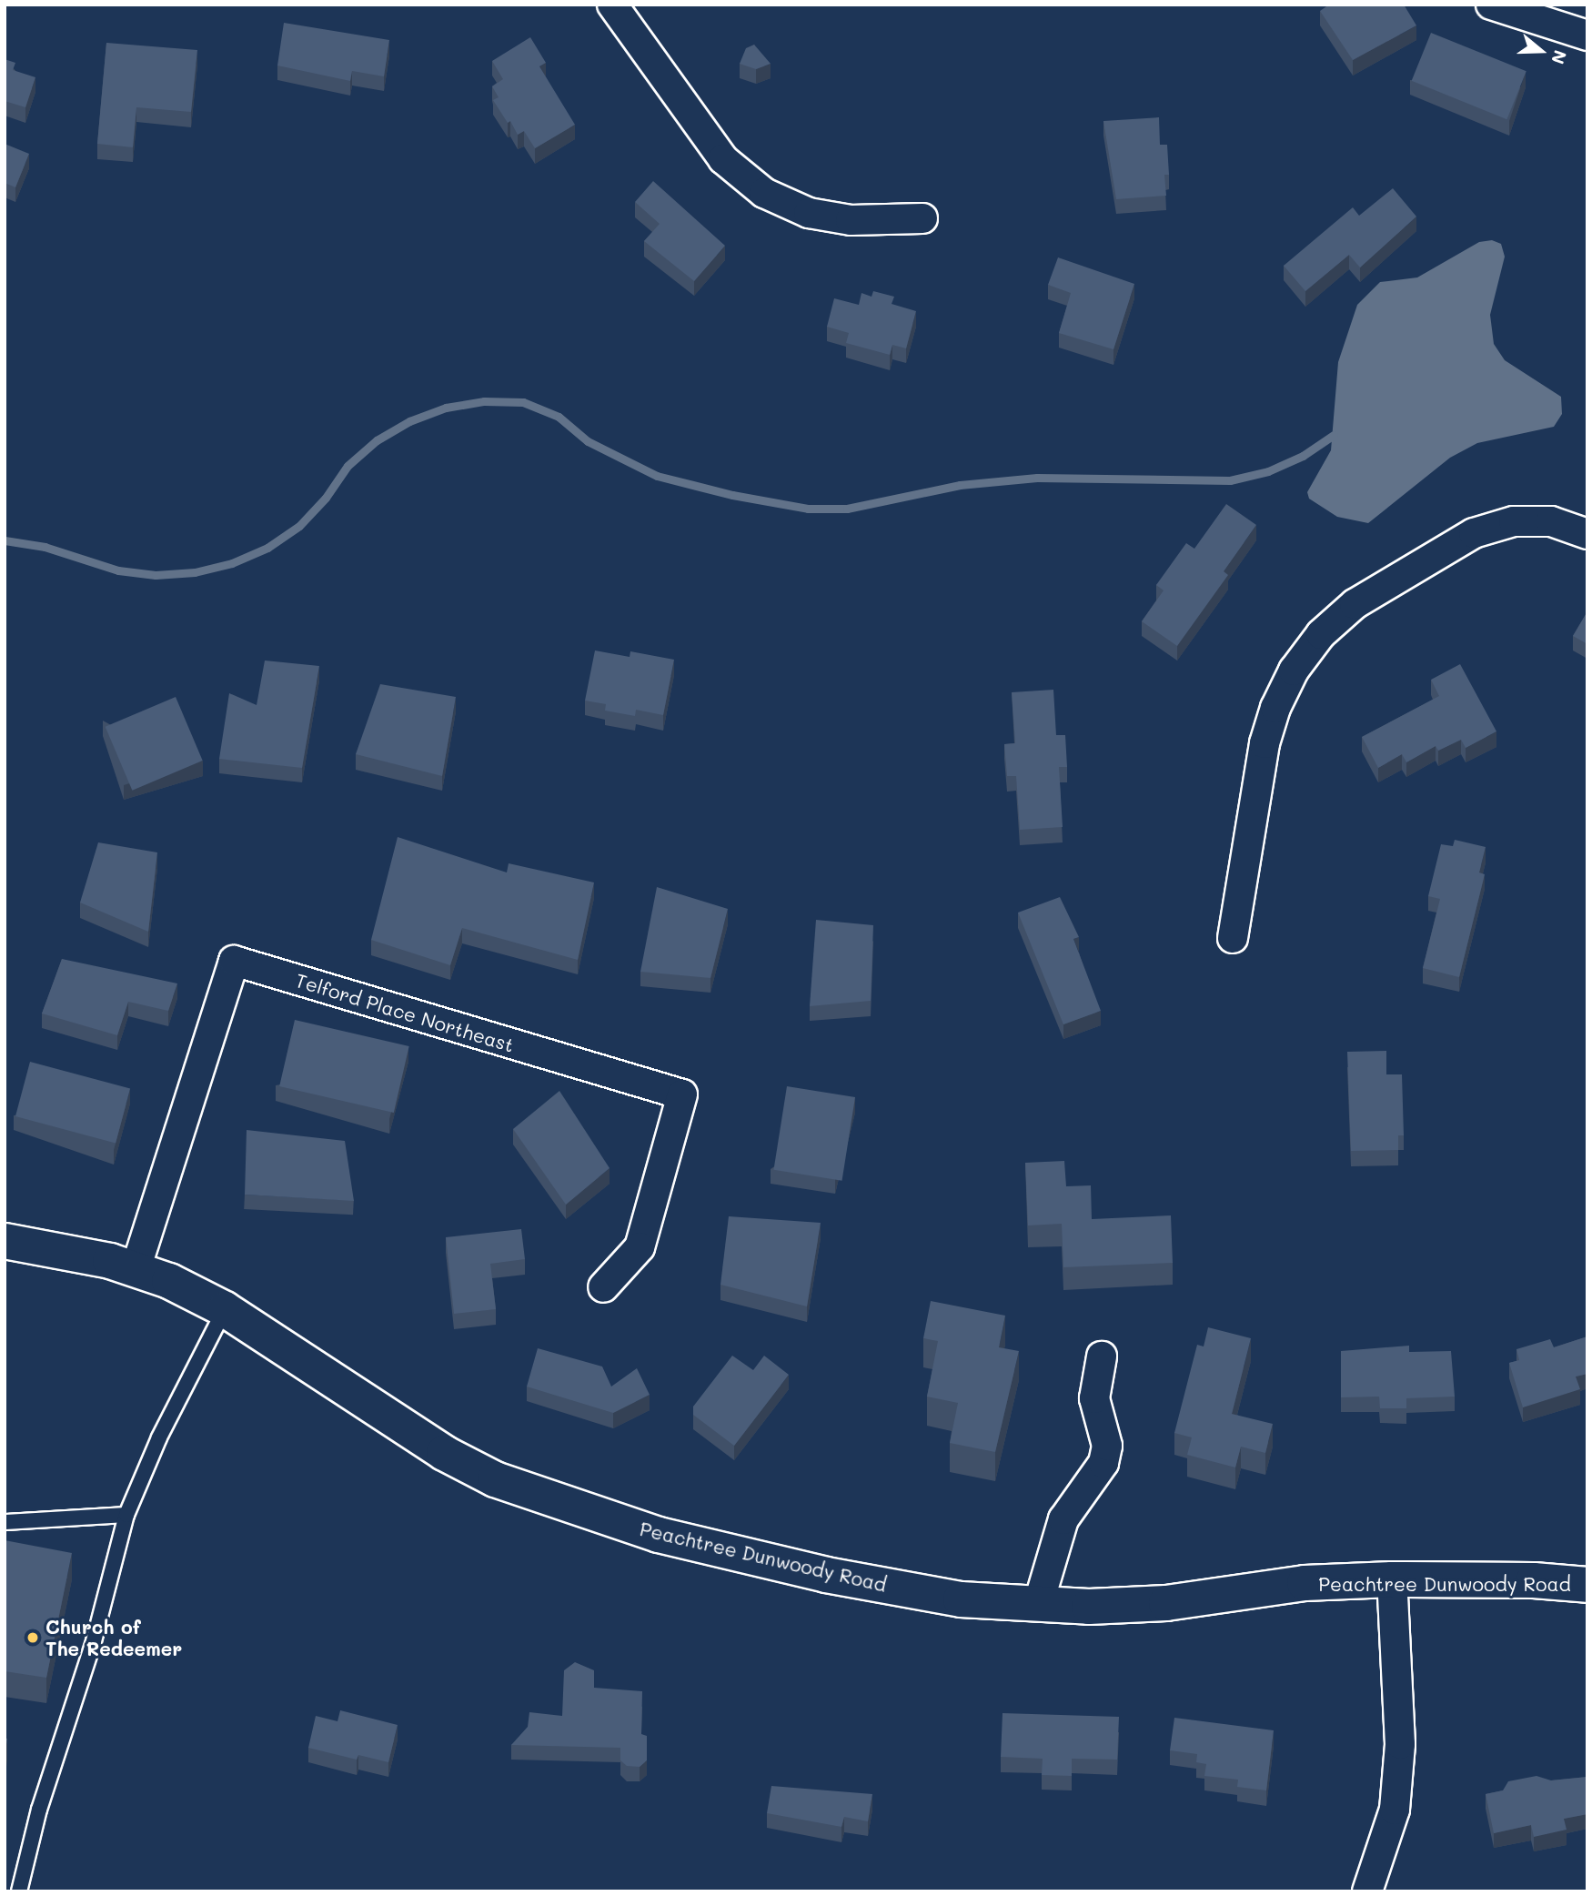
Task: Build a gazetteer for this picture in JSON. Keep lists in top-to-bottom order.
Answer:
{
  "streets": {
    "main road": ["Peachtree Dunwoody Road"],
    "street": ["Telford Place Northeast"]
  },
  "crossings": [
    ["Telford Place Northeast", "Peachtree Dunwoody Road"]
  ],
  "places": ["Church of The Redeemer"],
  "north": "right"
}
